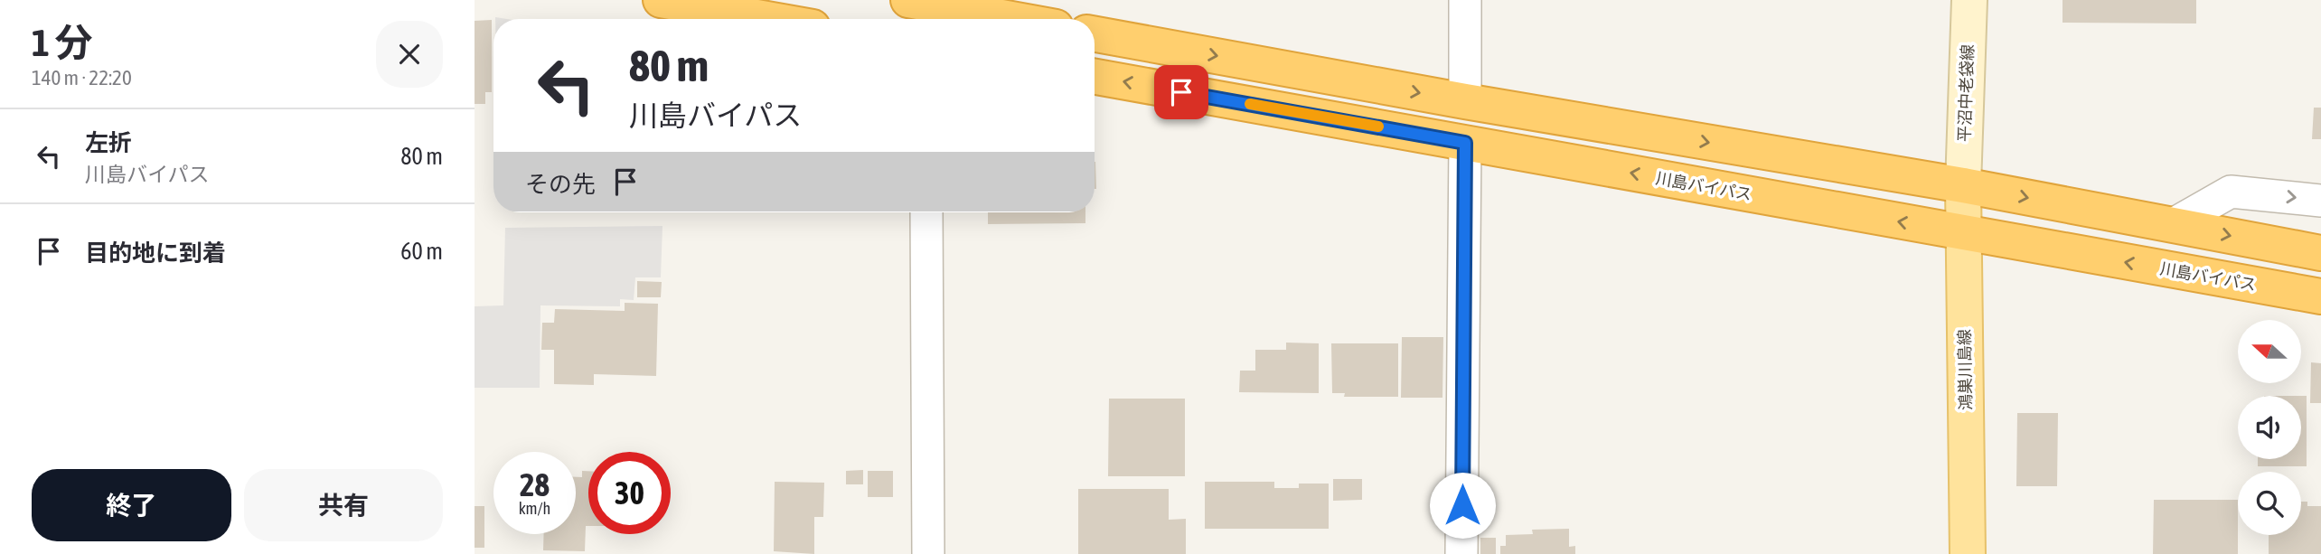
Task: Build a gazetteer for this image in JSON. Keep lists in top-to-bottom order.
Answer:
{
  "streets": {
    "highway": ["川島バイパス"],
    "main road": ["平沼中老袋線", "鴻巣川島線"]
  },
  "crossings": [
    ["平沼中老袋線", "鴻巣川島線"],
    ["川島バイパス", "鴻巣川島線"]
  ],
  "north": "left",
  "page": {
    "heading": ["1 分", "140 m · 22:20"],
    "turn": ["80 m", "川島バイパス"],
    "list": [
      {
        "name": "左折",
        "note": "川島バイパス",
        "value": "80 m"
      },
      {
        "name": "目的地に到着",
        "value": "60 m"
      }
    ],
    "then": "その先",
    "speed": "28 km/h",
    "limit": "30",
    "buttons": ["終了", "共有"]
  }
}
